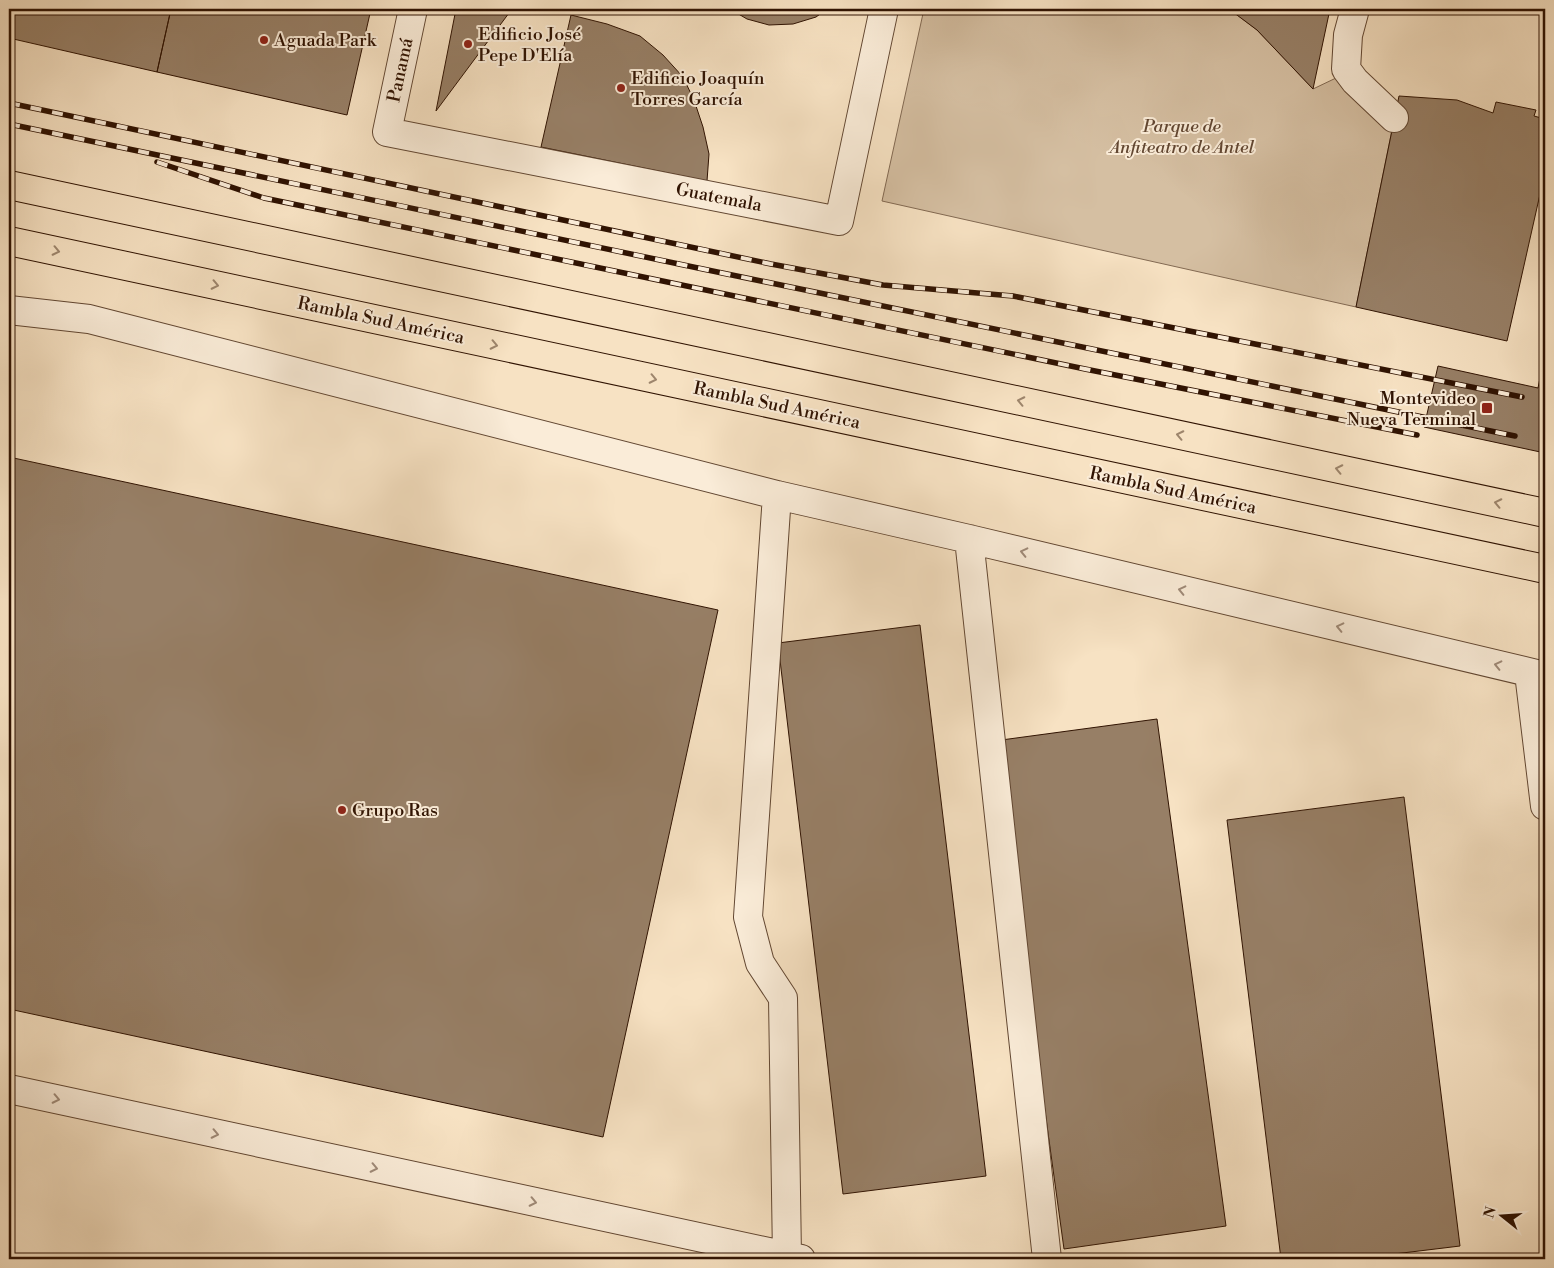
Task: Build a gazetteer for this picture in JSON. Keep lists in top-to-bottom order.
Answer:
{
  "streets": {
    "main road": ["Rambla Sud América"],
    "street": ["Panamá", "Guatemala"]
  },
  "crossings": [
    ["Panamá", "Guatemala"]
  ],
  "parks": ["Parque de Anfiteatro de Antel"],
  "places": {
    "other": [
      "Aguada Park",
      "Edificio José Pepe D'Elía",
      "Edificio Joaquín Torres García",
      "Grupo Ras"
    ],
    "transit": ["Montevideo Nueva Terminal"]
  },
  "north": "left"
}
